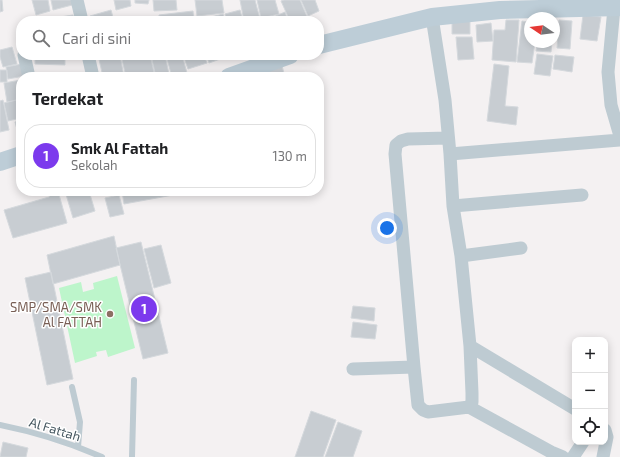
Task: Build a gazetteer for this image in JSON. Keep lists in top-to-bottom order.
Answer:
{
  "streets": {
    "lane": ["Al Fattah"]
  },
  "places": ["SMP/SMA/SMK Al FATTAH"],
  "north": "left",
  "page": {
    "search": "Cari di sini",
    "heading": "Terdekat",
    "list": [
      {
        "mark": "1",
        "name": "Smk Al Fattah",
        "note": "Sekolah",
        "value": "130 m"
      }
    ],
    "pins": "1",
    "map_buttons": ["+", "−"]
  }
}
